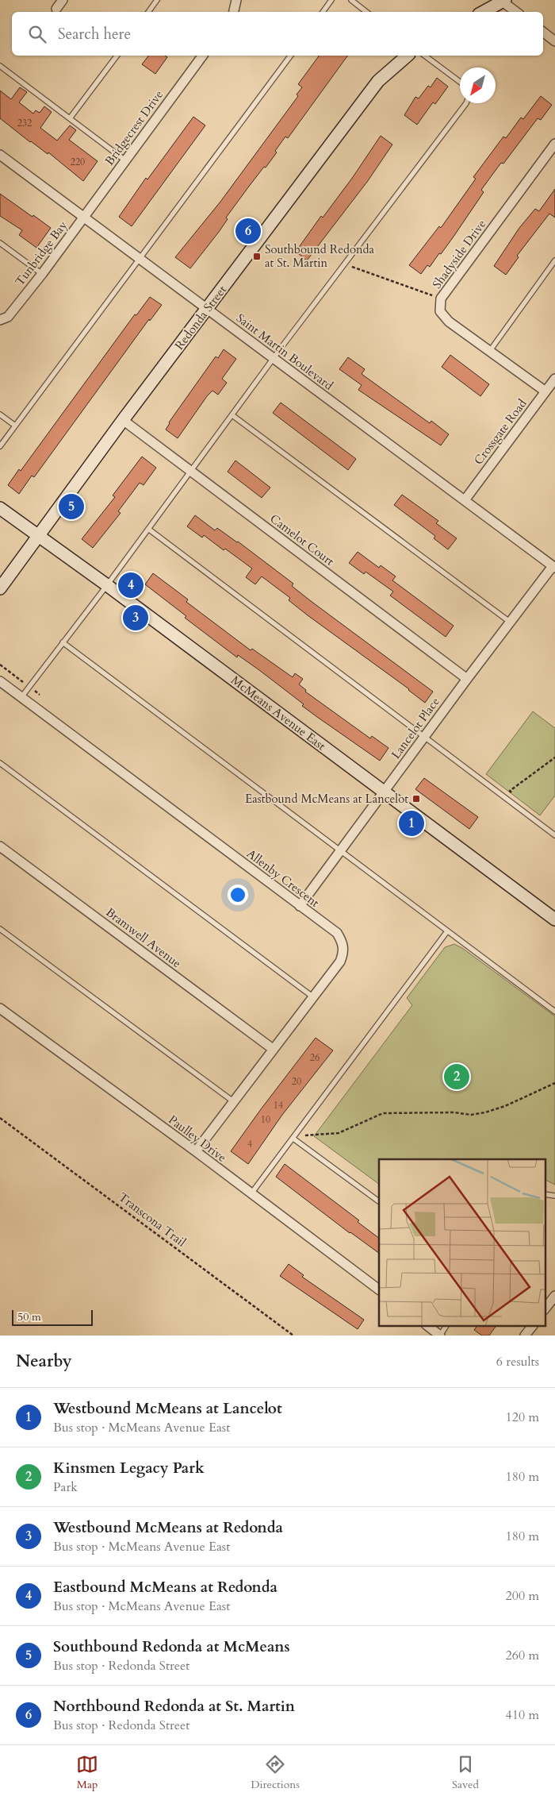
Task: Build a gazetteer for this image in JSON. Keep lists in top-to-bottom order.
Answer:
{
  "streets": {
    "street": [
      "Bridgecrest Drive",
      "Tunbridge Bay",
      "Shadyside Drive",
      "Redonda Street",
      "Saint Martin Boulevard",
      "Crossgate Road",
      "Camelot Court",
      "McMeans Avenue East",
      "Lancelot Place",
      "Allenby Crescent",
      "Bramwell Avenue",
      "Paulley Drive"
    ],
    "path": ["Transcona Trail"]
  },
  "crossings": [
    ["Bridgecrest Drive", "Tunbridge Bay"],
    ["Bridgecrest Drive", "Saint Martin Boulevard"],
    ["Tunbridge Bay", "Saint Martin Boulevard"],
    ["Shadyside Drive", "Crossgate Road"],
    ["Redonda Street", "Saint Martin Boulevard"],
    ["Redonda Street", "Camelot Court"],
    ["Redonda Street", "McMeans Avenue East"],
    ["Saint Martin Boulevard", "Crossgate Road"],
    ["Saint Martin Boulevard", "Lancelot Place"],
    ["Camelot Court", "Lancelot Place"],
    ["McMeans Avenue East", "Lancelot Place"],
    ["Lancelot Place", "Allenby Crescent"],
    ["Allenby Crescent", "Bramwell Avenue"],
    ["Allenby Crescent", "Paulley Drive"]
  ],
  "places": {
    "transit": ["Southbound Redonda at St. Martin", "Eastbound McMeans at Lancelot"]
  },
  "house_numbers": [
    "232",
    "220",
    "26",
    "20",
    "14",
    "10",
    "4"
  ],
  "scale_bar": "50 m",
  "north": "bottom left",
  "page": {
    "search": "Search here",
    "pins": [
      "6",
      "5",
      "4",
      "3",
      "1",
      "2"
    ],
    "scale": "50 m",
    "heading": ["Nearby", "6 results"],
    "list": [
      {
        "mark": "1",
        "name": "Westbound McMeans at Lancelot",
        "note": "Bus stop · McMeans Avenue East",
        "value": "120 m"
      },
      {
        "mark": "2",
        "name": "Kinsmen Legacy Park",
        "note": "Park",
        "value": "180 m"
      },
      {
        "mark": "3",
        "name": "Westbound McMeans at Redonda",
        "note": "Bus stop · McMeans Avenue East",
        "value": "180 m"
      },
      {
        "mark": "4",
        "name": "Eastbound McMeans at Redonda",
        "note": "Bus stop · McMeans Avenue East",
        "value": "200 m"
      },
      {
        "mark": "5",
        "name": "Southbound Redonda at McMeans",
        "note": "Bus stop · Redonda Street",
        "value": "260 m"
      },
      {
        "mark": "6",
        "name": "Northbound Redonda at St. Martin",
        "note": "Bus stop · Redonda Street",
        "value": "410 m"
      }
    ],
    "nav": ["Map", "Directions", "Saved"]
  }
}
